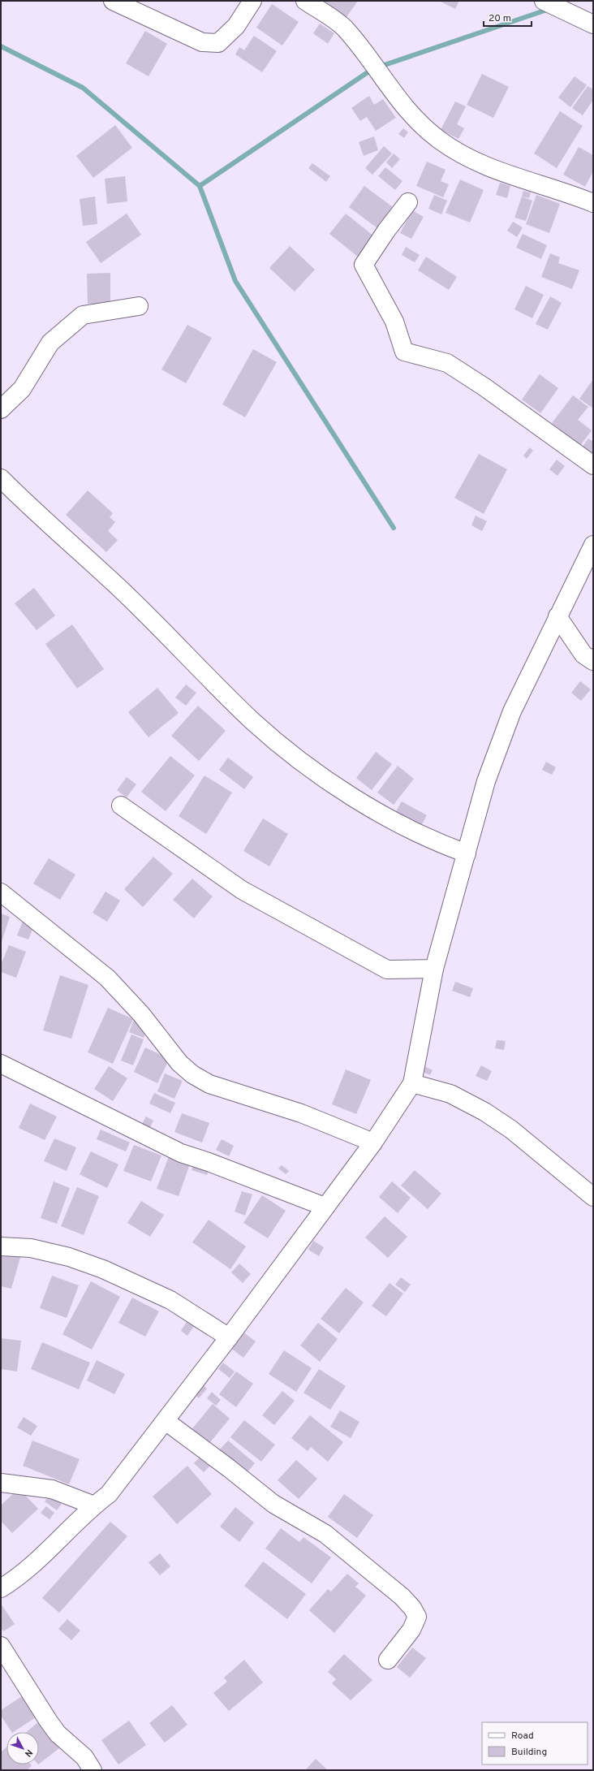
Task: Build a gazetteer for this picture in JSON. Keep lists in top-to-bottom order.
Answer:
{
  "legend": ["Road", "Building"],
  "scale_bar": "20 m",
  "north": "bottom right"
}
